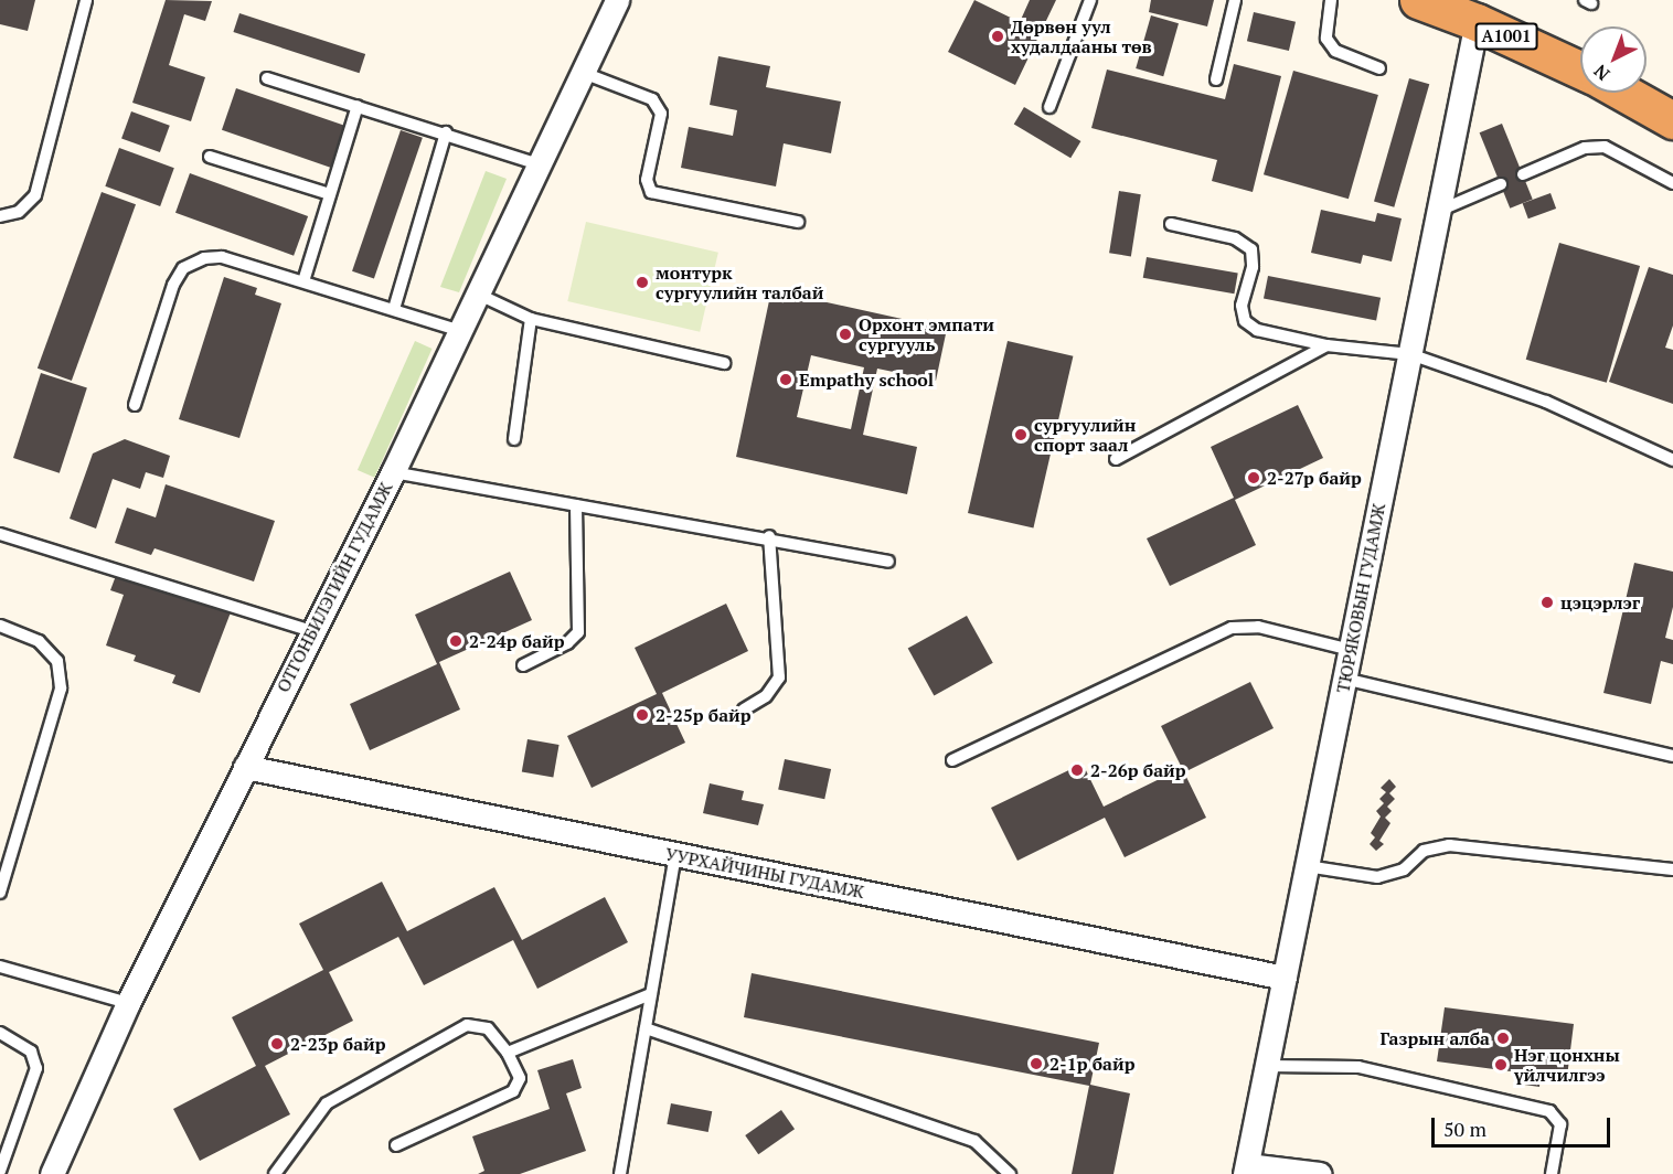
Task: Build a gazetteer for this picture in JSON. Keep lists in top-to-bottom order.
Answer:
{
  "streets": {
    "highway": ["A1001"],
    "street": ["ОТГОНБИЛЭГИЙН ГУДАМЖ", "ТЮРЯКОВЫН ГУДАМЖ", "УУРХАЙЧИНЫ ГУДАМЖ"]
  },
  "crossings": [
    ["A1001", "ТЮРЯКОВЫН ГУДАМЖ"],
    ["ОТГОНБИЛЭГИЙН ГУДАМЖ", "УУРХАЙЧИНЫ ГУДАМЖ"],
    ["ТЮРЯКОВЫН ГУДАМЖ", "УУРХАЙЧИНЫ ГУДАМЖ"]
  ],
  "places": [
    "Дөрвөн уул худалдааны төв",
    "монтурк сургуулийн талбай",
    "Орхонт эмпати сургууль",
    "Empathy school",
    "сургуулийн спорт заал",
    "2-27р байр",
    "цэцэрлэг",
    "2-24р байр",
    "2-25р байр",
    "2-26р байр",
    "Газрын алба",
    "2-23р байр",
    "2-1р байр",
    "Нэг цонхны үйлчилгээ"
  ],
  "scale_bar": "50 m",
  "north": "bottom left"
}
